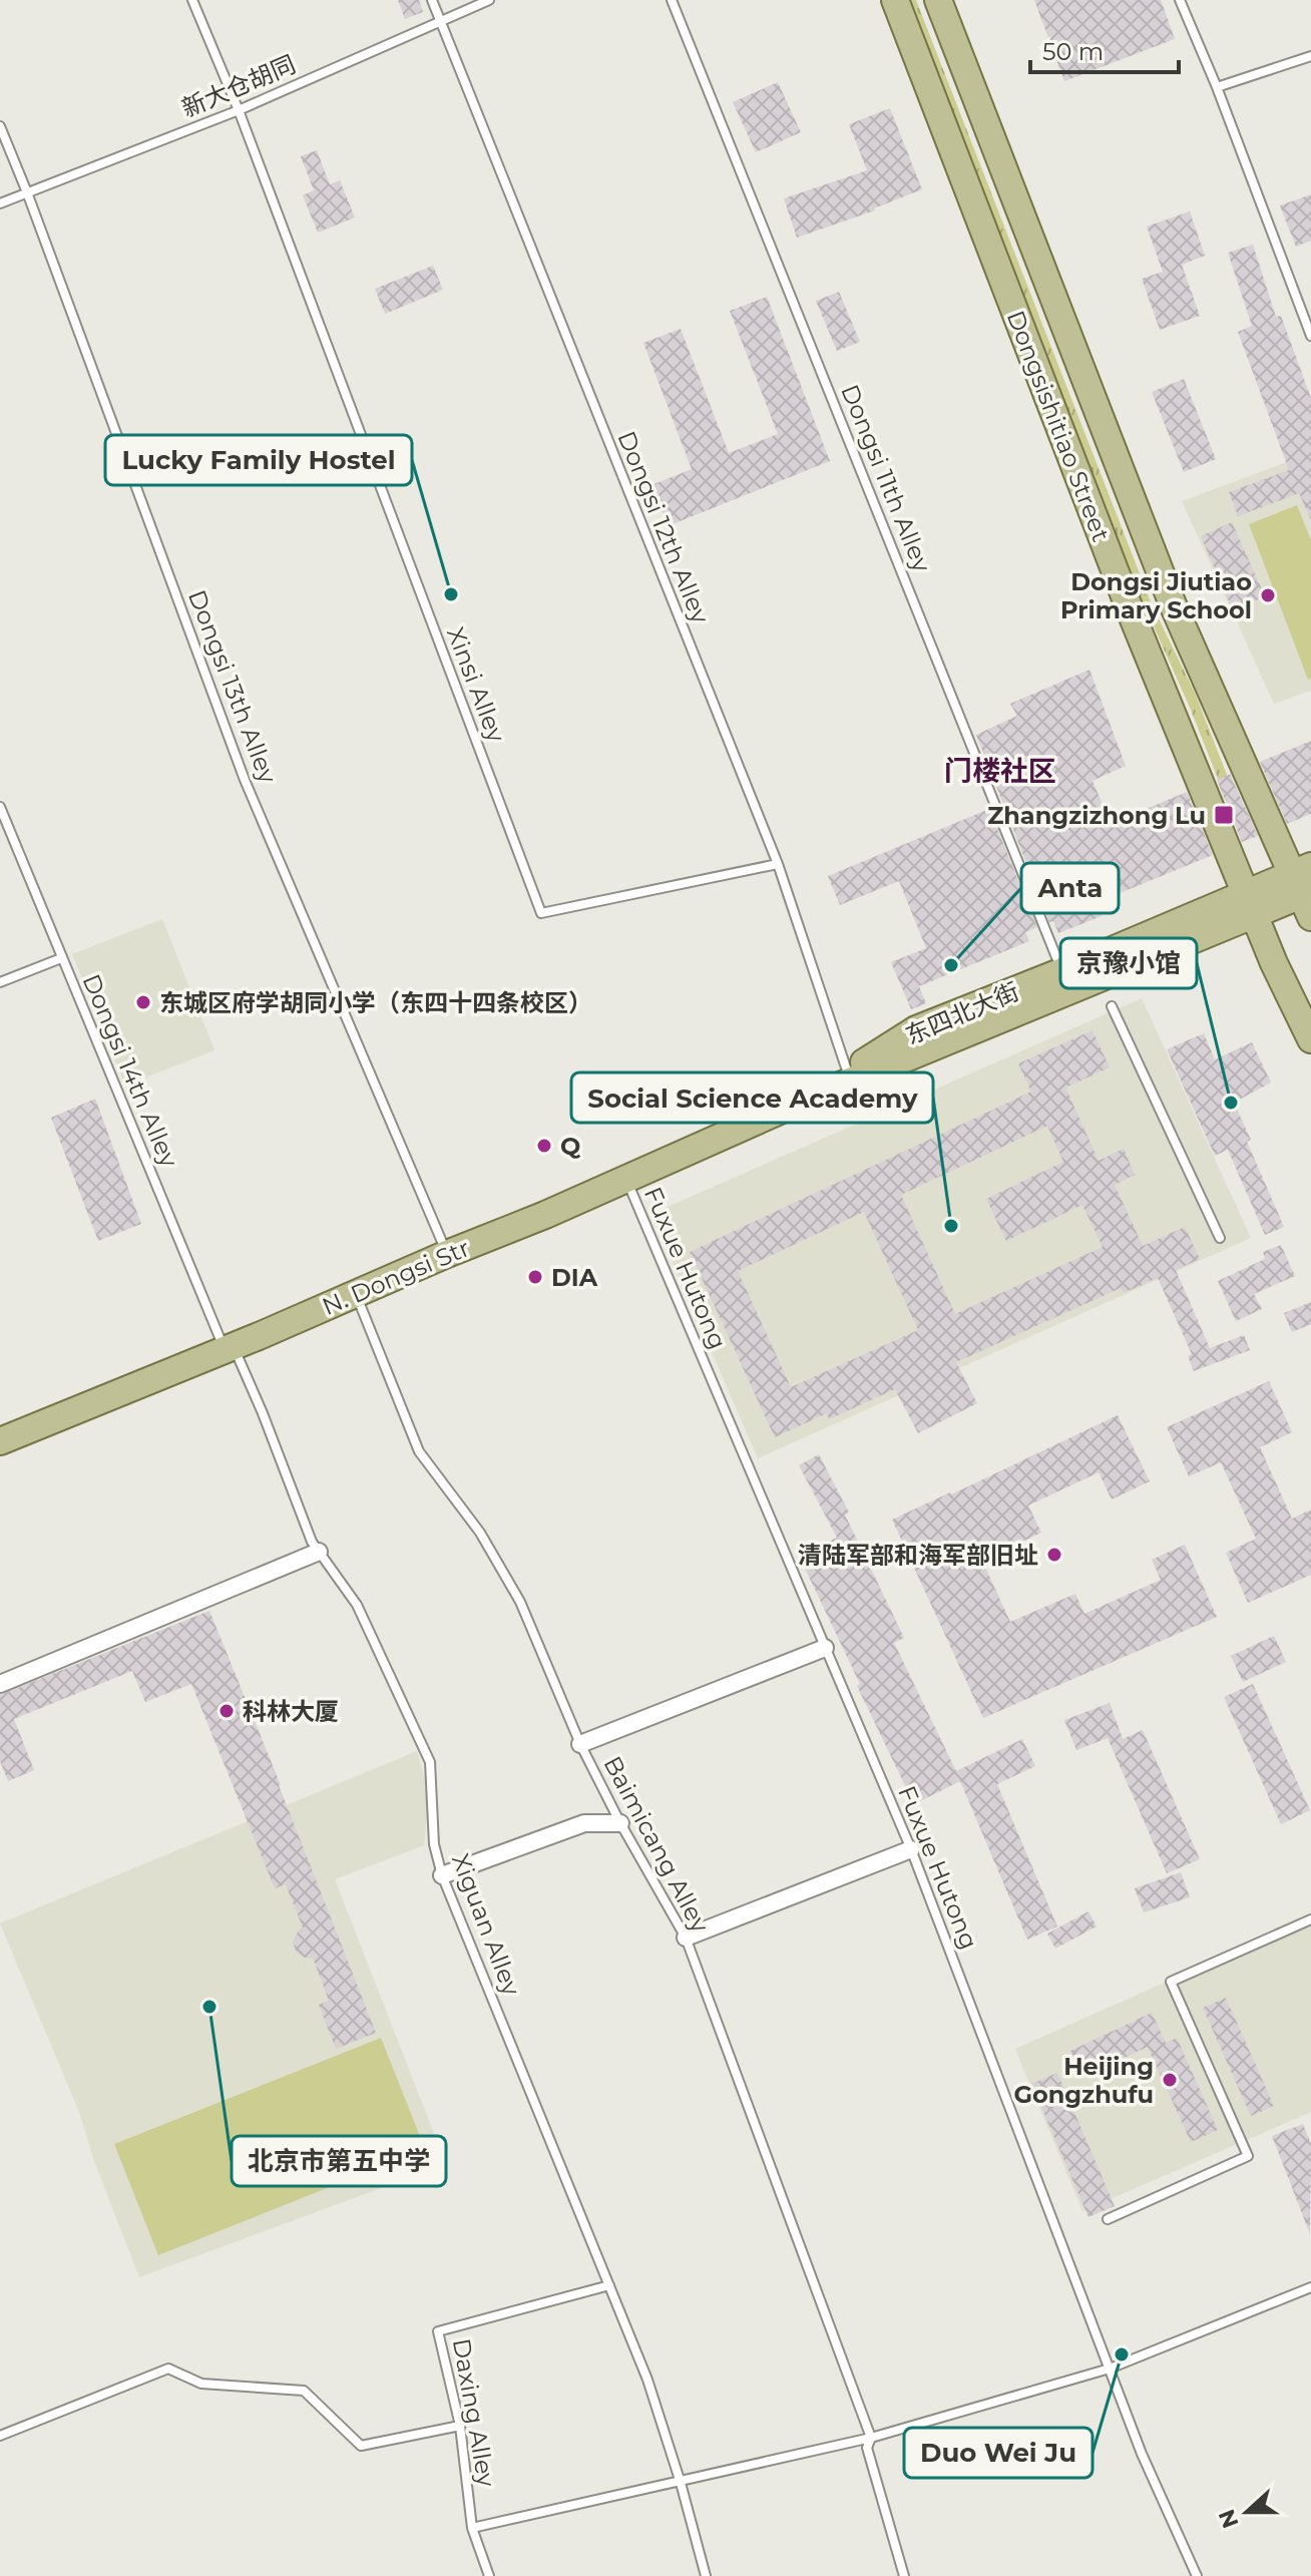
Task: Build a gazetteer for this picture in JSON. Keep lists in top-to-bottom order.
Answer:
{
  "streets": {
    "main road": ["Dongsishitiao Street", "东四北大街", "N. Dongsi Str"],
    "lane": [
      "新大仓胡同",
      "Dongsi 11th Alley",
      "Dongsi 12th Alley",
      "Xinsi Alley",
      "Dongsi 13th Alley",
      "Dongsi 14th Alley",
      "Fuxue Hutong",
      "Baimicang Alley",
      "Xiguan Alley",
      "Daxing Alley"
    ]
  },
  "crossings": [
    ["新大仓胡同", "Dongsi 12th Alley"],
    ["新大仓胡同", "Xinsi Alley"],
    ["新大仓胡同", "Dongsi 13th Alley"],
    ["Dongsishitiao Street", "东四北大街"],
    ["Dongsi 11th Alley", "东四北大街"],
    ["Dongsi 12th Alley", "Xinsi Alley"],
    ["Dongsi 12th Alley", "东四北大街"],
    ["Dongsi 13th Alley", "N. Dongsi Str"],
    ["东四北大街", "N. Dongsi Str"],
    ["Dongsi 14th Alley", "N. Dongsi Str"],
    ["Dongsi 14th Alley", "Xiguan Alley"],
    ["Fuxue Hutong", "N. Dongsi Str"],
    ["N. Dongsi Str", "Baimicang Alley"],
    ["N. Dongsi Str", "Xiguan Alley"],
    ["Xiguan Alley", "Daxing Alley"]
  ],
  "districts": ["门楼社区"],
  "places": {
    "other": [
      "Lucky Family Hostel",
      "Dongsi Jiutiao Primary School",
      "Anta",
      "东城区府学胡同小学（东四十四条校区）",
      "京豫小馆",
      "Q",
      "Social Science Academy",
      "DIA",
      "清陆军部和海军部旧址",
      "科林大厦",
      "北京市第五中学",
      "Heijing Gongzhufu",
      "Duo Wei Ju"
    ],
    "transit": ["Zhangzizhong Lu"]
  },
  "scale_bar": "50 m",
  "north": "left"
}
